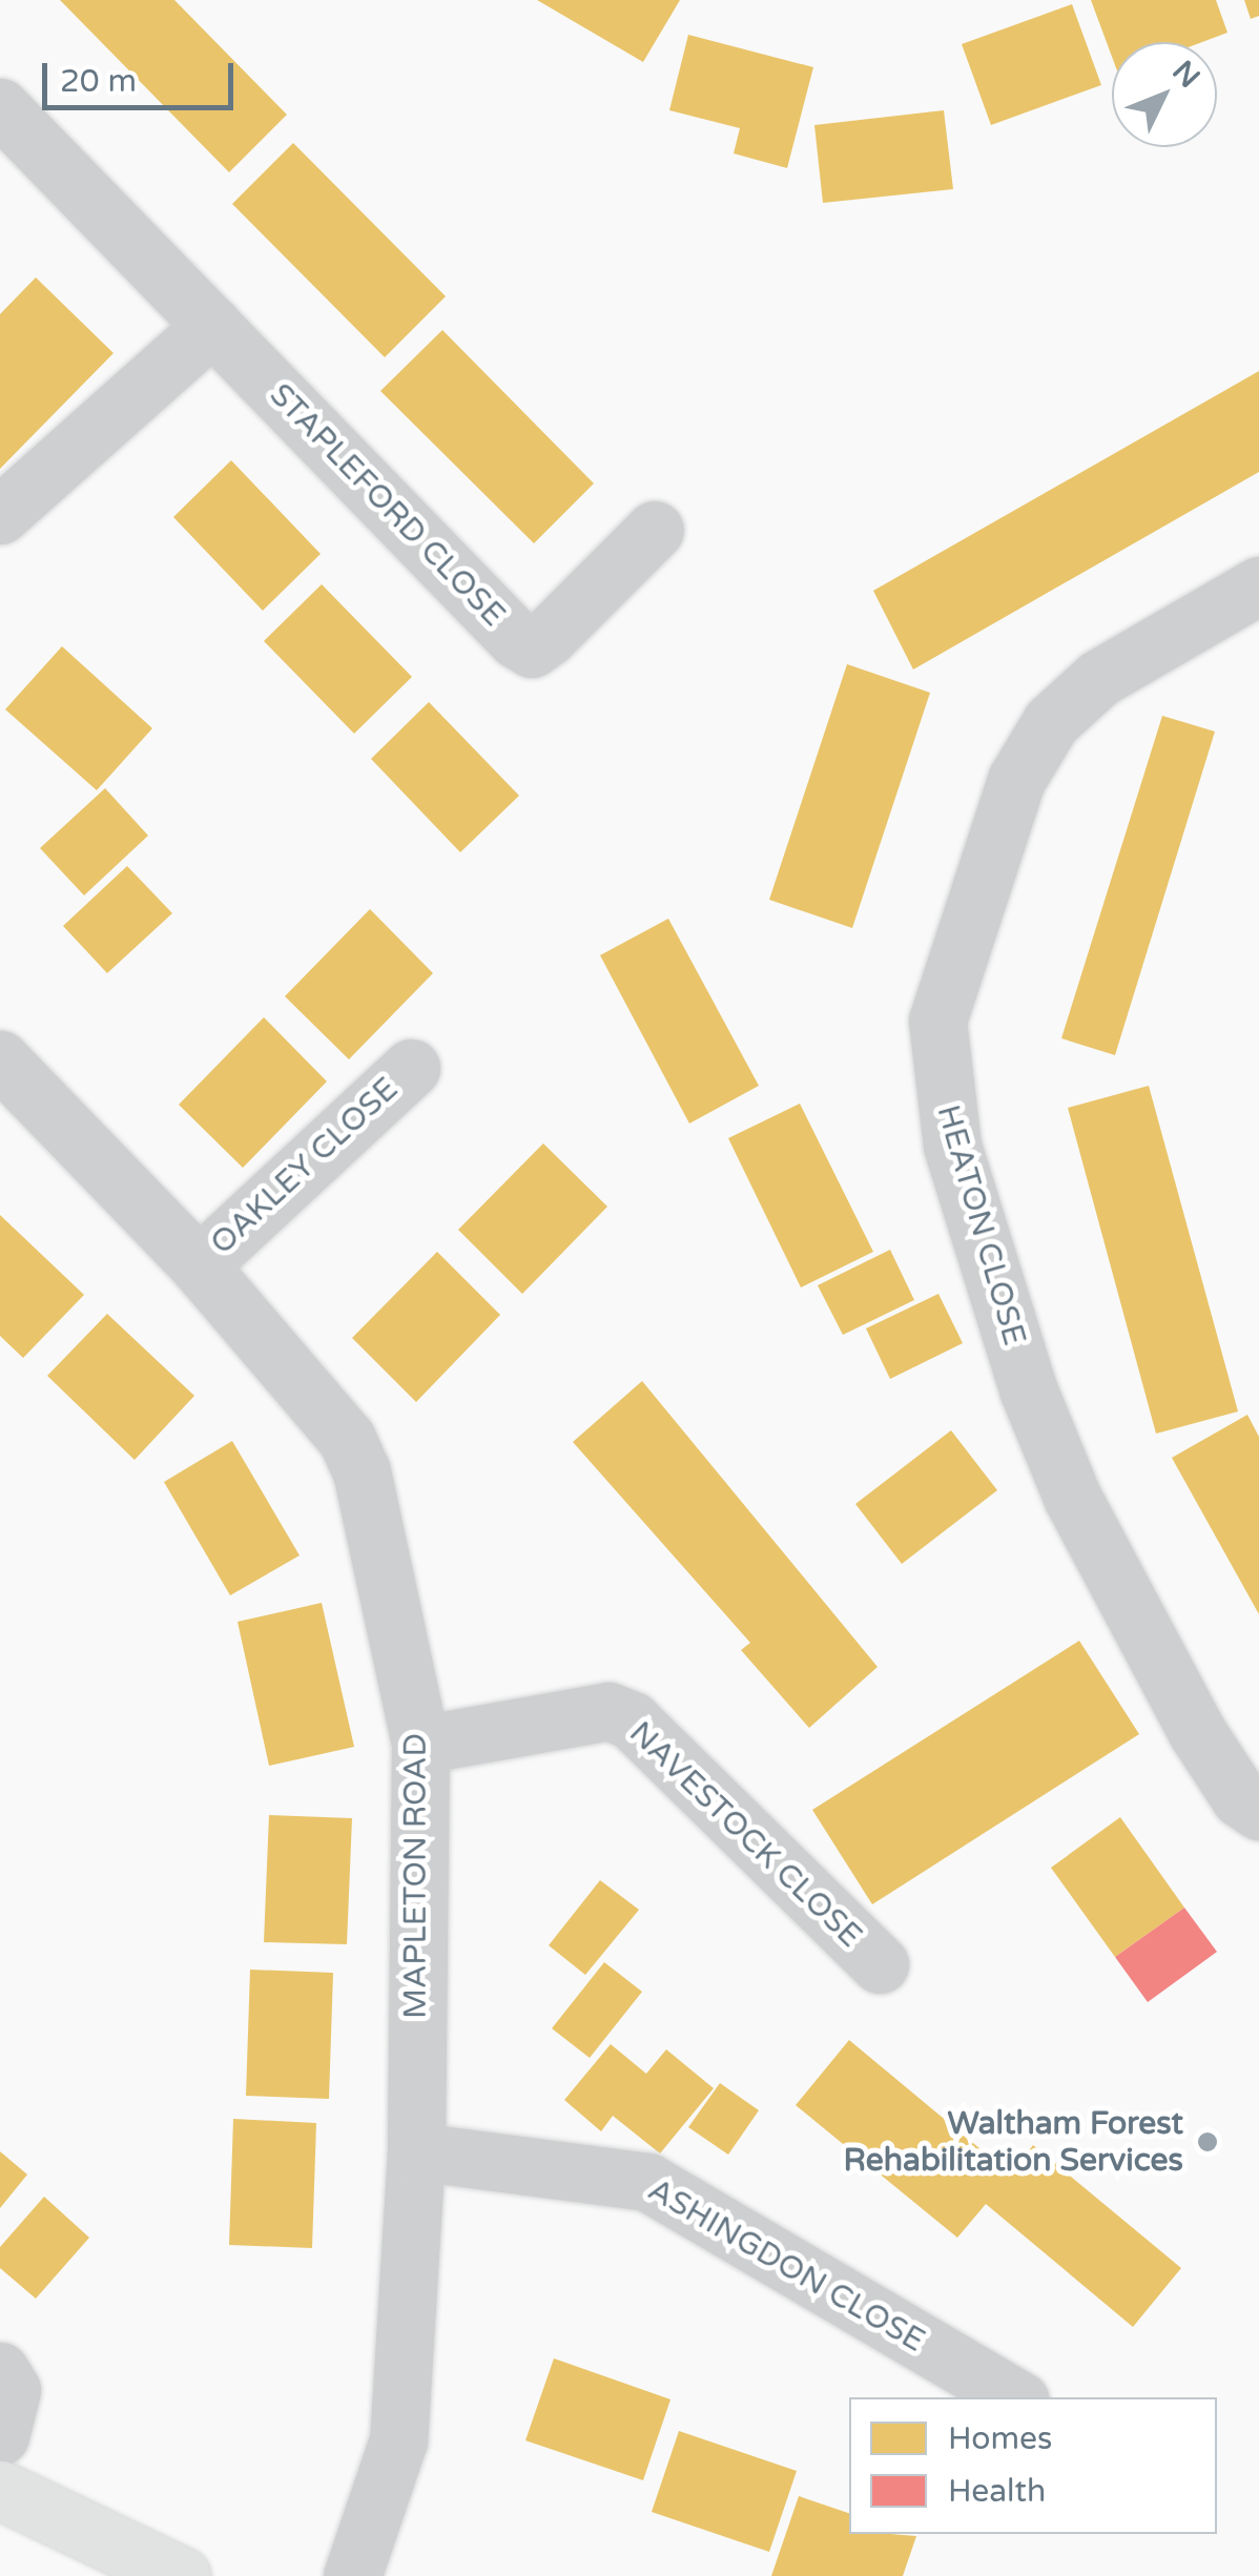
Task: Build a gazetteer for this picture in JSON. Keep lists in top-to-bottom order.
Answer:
{
  "streets": {
    "street": [
      "STAPLEFORD CLOSE",
      "OAKLEY CLOSE",
      "HEATON CLOSE",
      "NAVESTOCK CLOSE",
      "MAPLETON ROAD",
      "ASHINGDON CLOSE"
    ]
  },
  "crossings": [
    ["OAKLEY CLOSE", "MAPLETON ROAD"],
    ["NAVESTOCK CLOSE", "MAPLETON ROAD"],
    ["MAPLETON ROAD", "ASHINGDON CLOSE"]
  ],
  "places": ["Waltham Forest Rehabilitation Services"],
  "legend": ["Homes", "Health"],
  "scale_bar": "20 m",
  "north": "top right"
}
